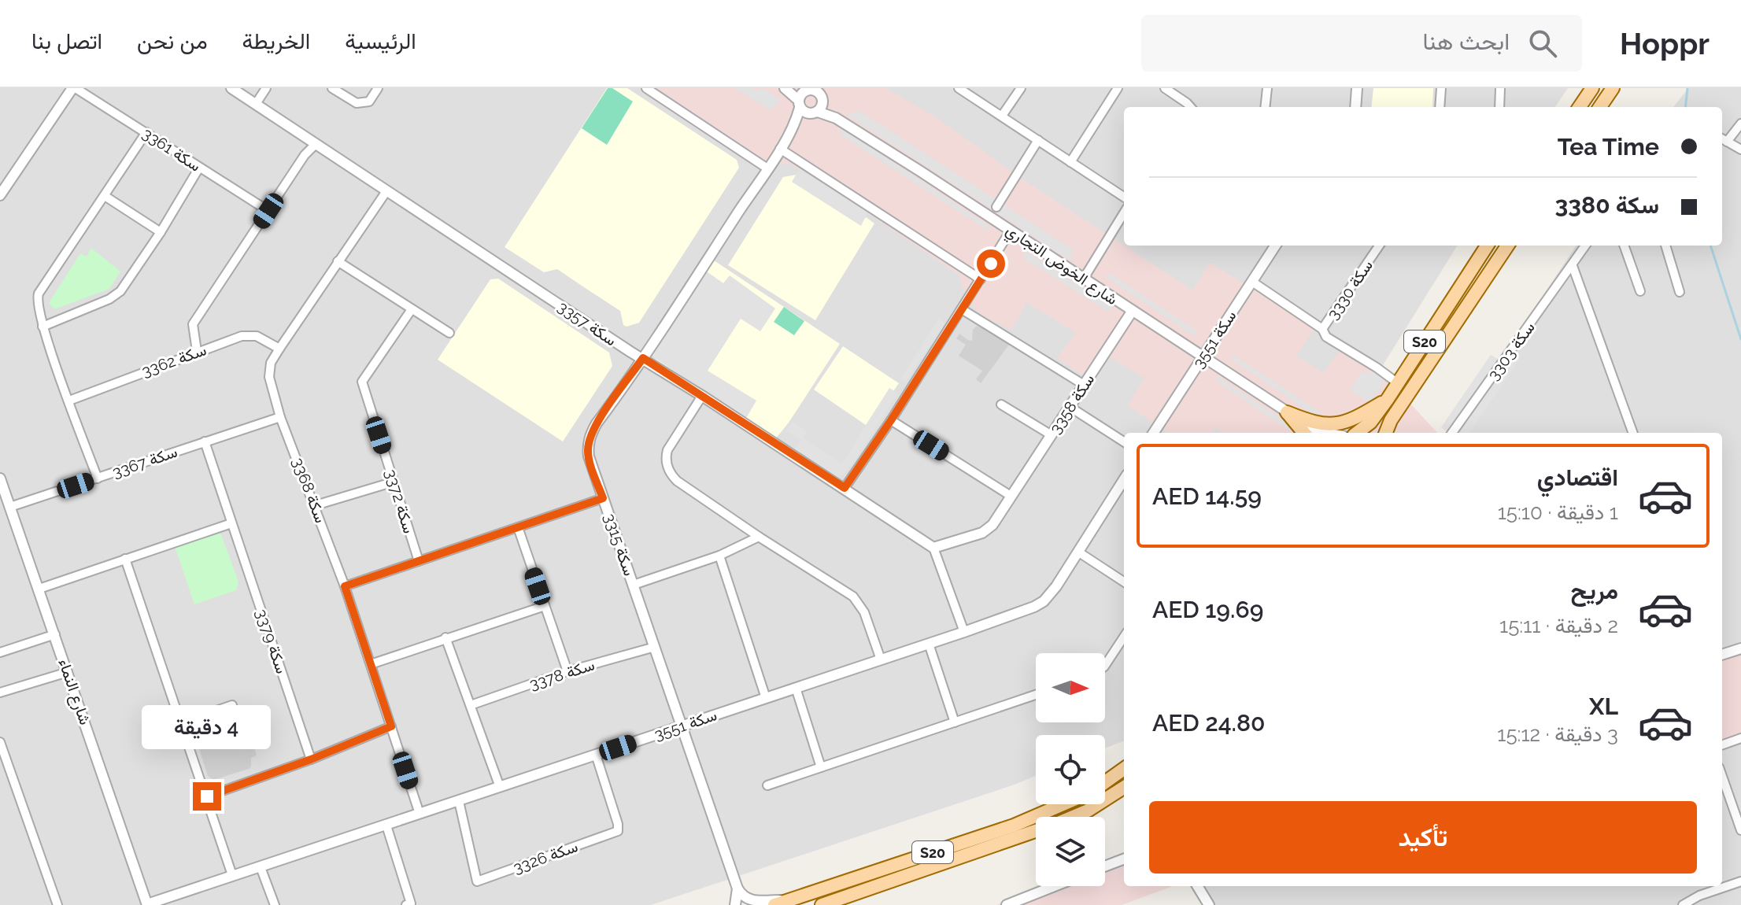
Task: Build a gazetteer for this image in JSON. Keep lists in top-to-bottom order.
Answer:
{
  "streets": {
    "main road": ["S20"],
    "street": [
      "سكة 3361",
      "شارع الخوض التجاري",
      "سكة 3330",
      "سكة 3357",
      "سكة 3551",
      "سكة 3303",
      "سكة 3362",
      "سكة 3358",
      "سكة 3367",
      "سكة 3368",
      "سكة 3372",
      "سكة 3315",
      "سكة 3379",
      "سكة 3378",
      "شارع النماء",
      "سكة 3326"
    ]
  },
  "crossings": [
    ["شارع الخوض التجاري", "سكة 3551"],
    ["شارع الخوض التجاري", "سكة 3358"],
    ["شارع الخوض التجاري", "سكة 3315"],
    ["سكة 3330", "سكة 3551"],
    ["سكة 3357", "سكة 3358"],
    ["سكة 3357", "سكة 3368"],
    ["سكة 3357", "سكة 3315"],
    ["سكة 3551", "سكة 3368"],
    ["سكة 3551", "سكة 3315"],
    ["سكة 3551", "شارع النماء"],
    ["سكة 3551", "سكة 3326"],
    ["سكة 3362", "سكة 3368"],
    ["سكة 3367", "سكة 3368"],
    ["سكة 3367", "سكة 3379"],
    ["سكة 3367", "شارع النماء"],
    ["سكة 3315", "سكة 3378"]
  ],
  "north": "right",
  "page": {
    "header": "Hoppr",
    "search": "ابحث هنا",
    "nav": [
      "الرئيسية",
      "الخريطة",
      "من نحن",
      "اتصل بنا"
    ],
    "banner": ["Tea Time", "سكة 3380"],
    "list": [
      {
        "name": "اقتصادي",
        "note": "1 دقيقة · 15:10",
        "value": "AED 14.59"
      },
      {
        "name": "مريح",
        "note": "2 دقيقة · 15:11",
        "value": "AED 19.69"
      },
      {
        "name": "XL",
        "note": "3 دقيقة · 15:12",
        "value": "AED 24.80"
      }
    ],
    "bubble": "4 دقيقة",
    "buttons": "تأكيد"
  }
}
